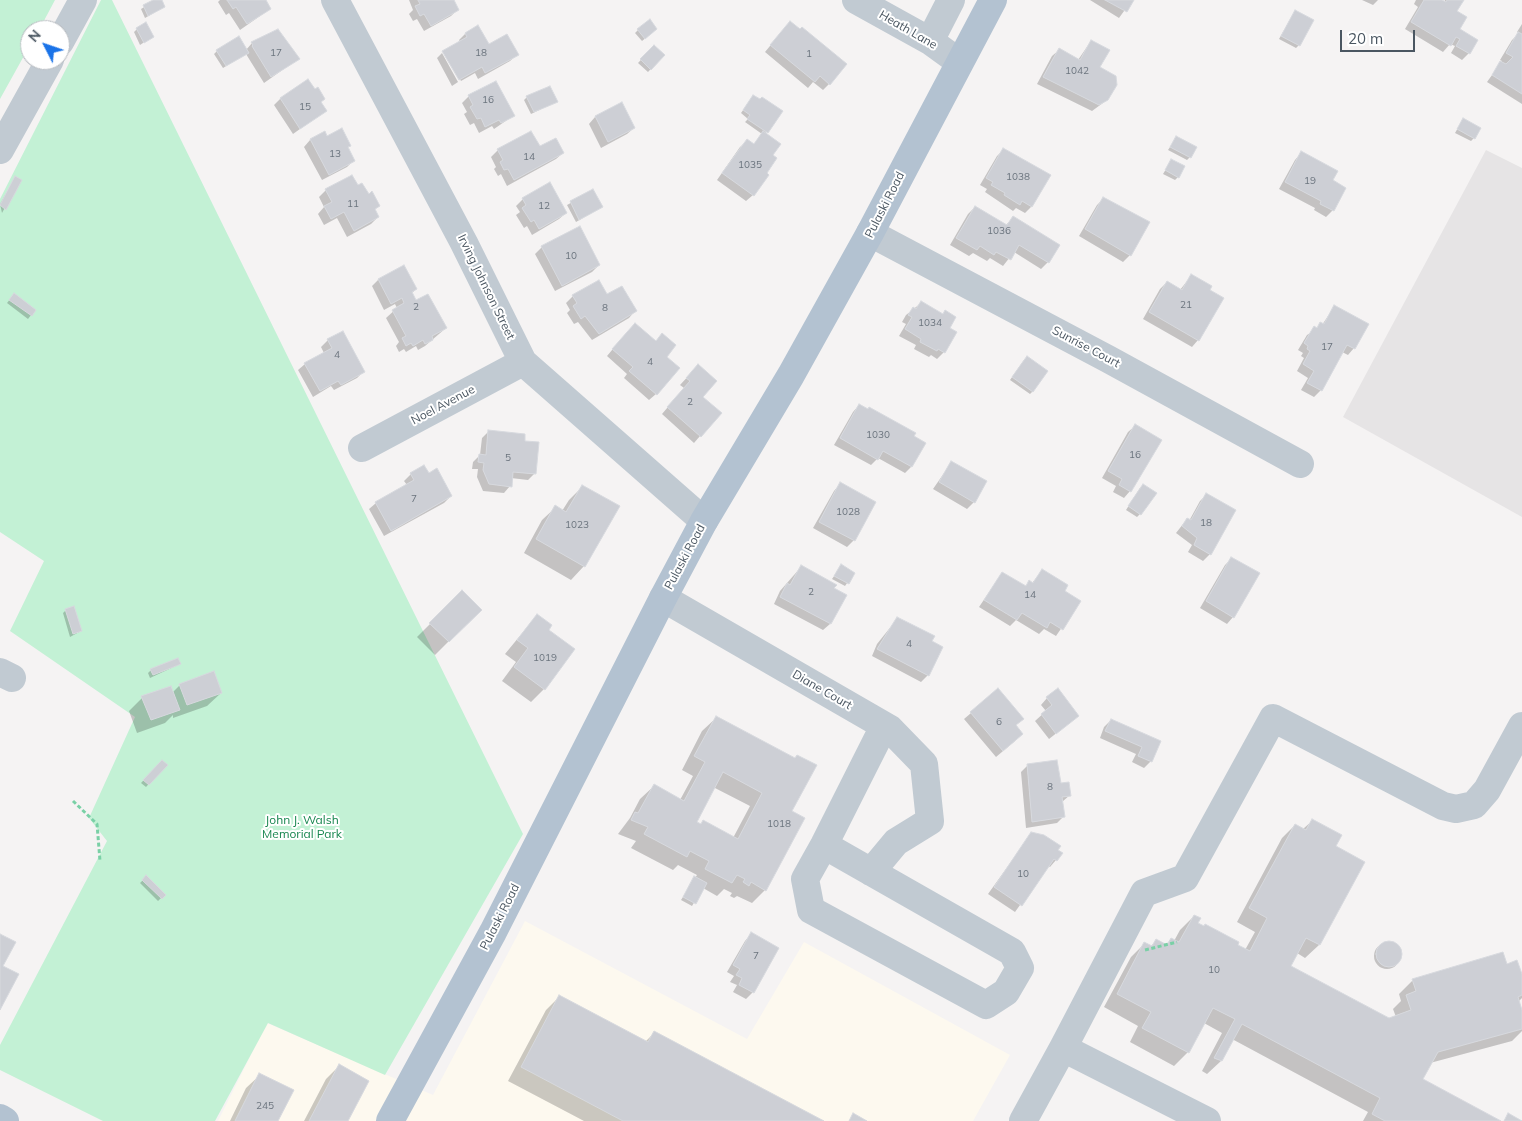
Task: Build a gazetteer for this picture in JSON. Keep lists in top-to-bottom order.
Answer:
{
  "streets": {
    "main road": ["Pulaski Road"],
    "street": [
      "Heath Lane",
      "Irving Johnson Street",
      "Sunrise Court",
      "Noel Avenue",
      "Diane Court"
    ]
  },
  "crossings": [
    ["Heath Lane", "Pulaski Road"],
    ["Pulaski Road", "Irving Johnson Street"],
    ["Pulaski Road", "Sunrise Court"],
    ["Pulaski Road", "Diane Court"],
    ["Irving Johnson Street", "Noel Avenue"]
  ],
  "parks": ["John J. Walsh Memorial Park"],
  "house_numbers": [
    "17",
    "18",
    "1",
    "1042",
    "16",
    "15",
    "13",
    "14",
    "1035",
    "1038",
    "19",
    "11",
    "12",
    "1036",
    "10",
    "21",
    "2",
    "8",
    "1034",
    "17",
    "4",
    "4",
    "2",
    "1030",
    "16",
    "5",
    "7",
    "1028",
    "18",
    "1023",
    "2",
    "14",
    "4",
    "1019",
    "6",
    "8",
    "1018",
    "10",
    "7",
    "10",
    "245"
  ],
  "scale_bar": "20 m",
  "north": "top left"
}
